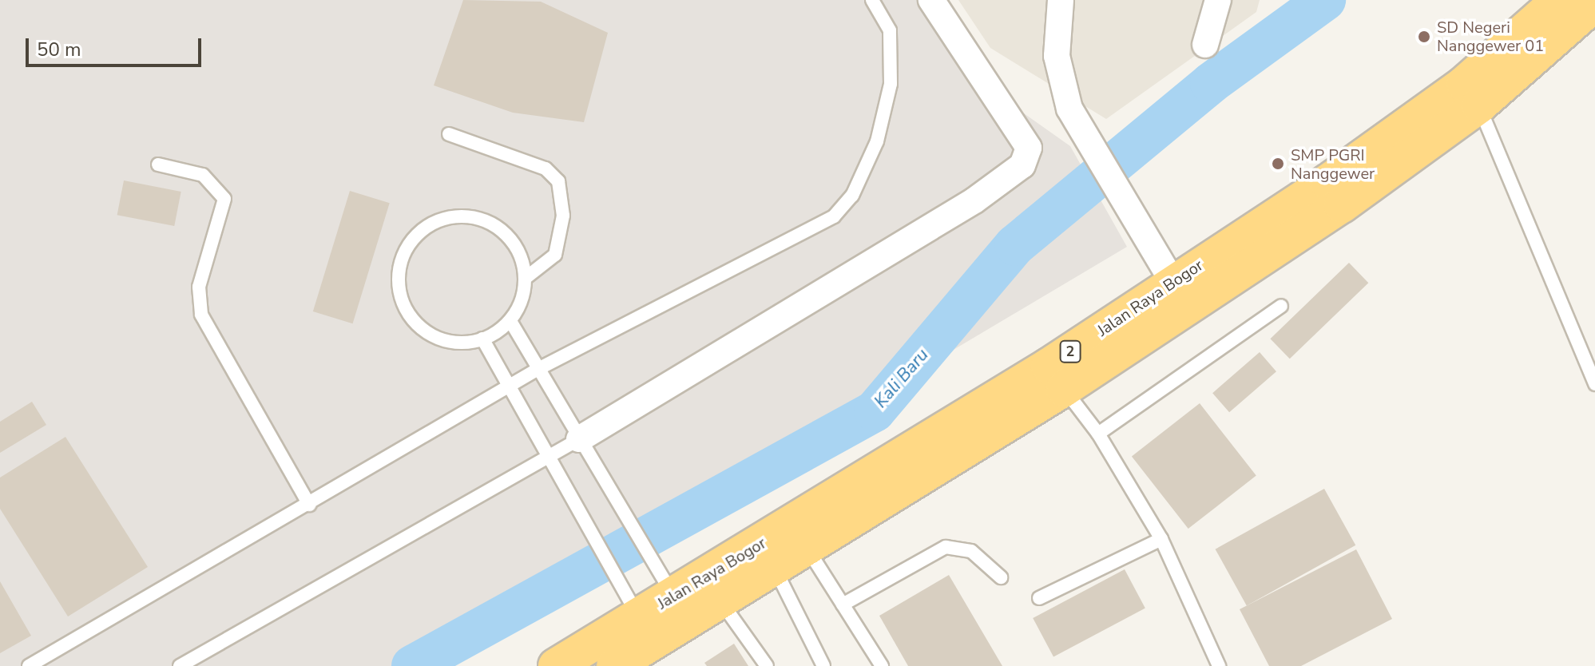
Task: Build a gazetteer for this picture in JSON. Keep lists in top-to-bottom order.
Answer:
{
  "streets": {
    "highway": ["Jalan Raya Bogor", "2"]
  },
  "water": ["Kali Baru"],
  "places": ["SD Negeri Nanggewer 01", "SMP PGRI Nanggewer"],
  "scale_bar": "50 m"
}
